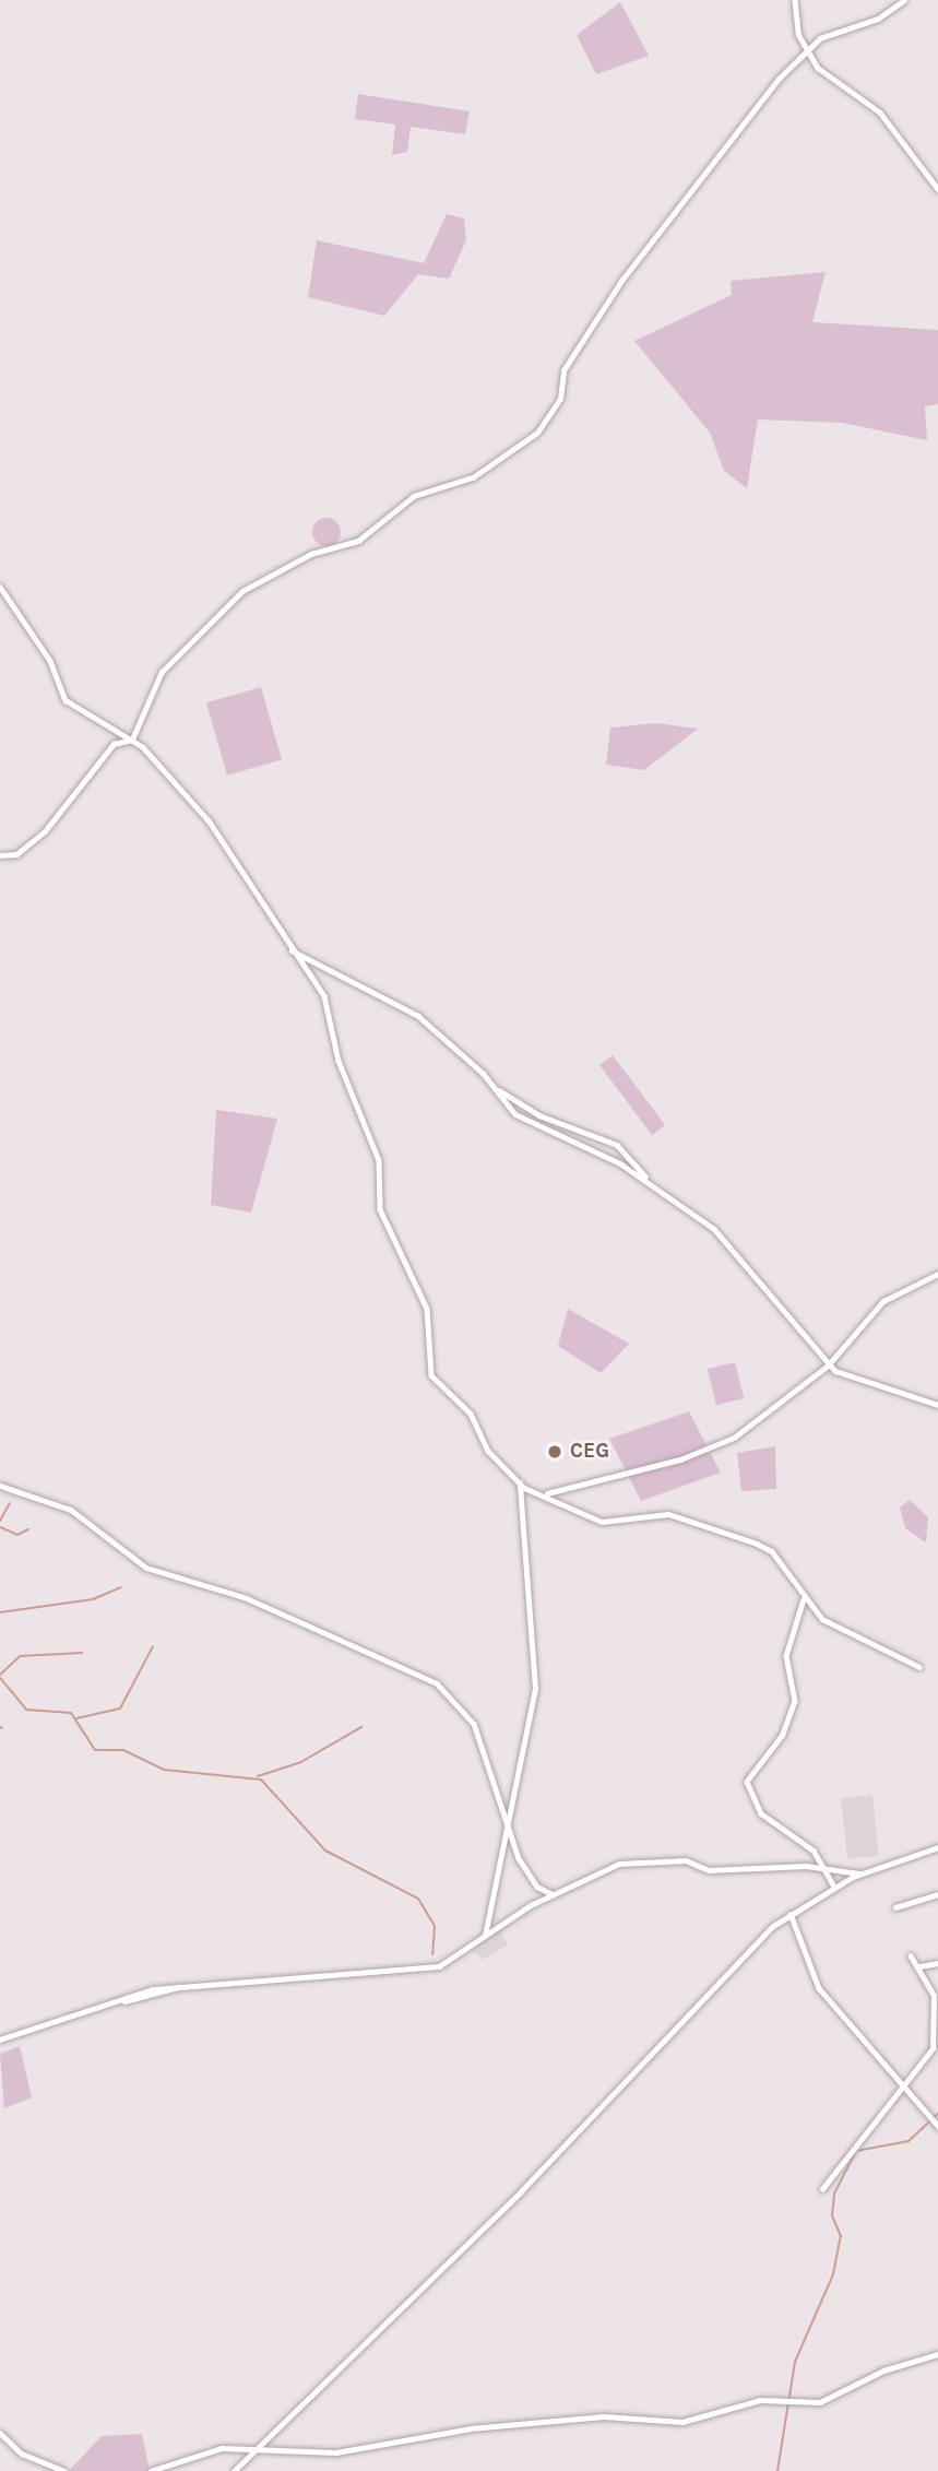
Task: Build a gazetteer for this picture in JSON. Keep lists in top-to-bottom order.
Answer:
{
  "places": ["CEG"]
}
